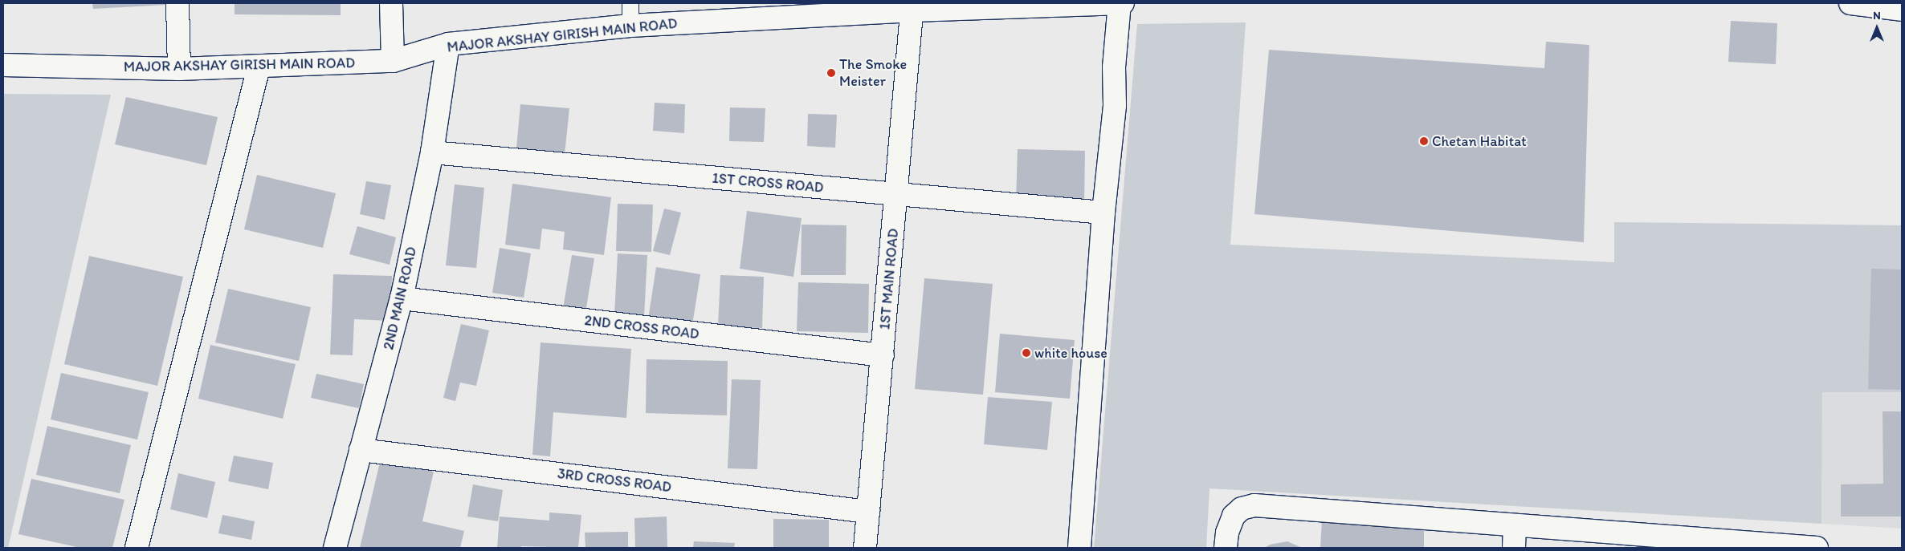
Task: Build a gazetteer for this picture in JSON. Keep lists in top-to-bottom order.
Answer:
{
  "streets": {
    "street": [
      "MAJOR AKSHAY GIRISH MAIN ROAD",
      "1ST CROSS ROAD",
      "1ST MAIN ROAD",
      "2ND MAIN ROAD",
      "2ND CROSS ROAD",
      "3RD CROSS ROAD"
    ]
  },
  "crossings": [
    ["MAJOR AKSHAY GIRISH MAIN ROAD", "1ST MAIN ROAD"],
    ["MAJOR AKSHAY GIRISH MAIN ROAD", "2ND MAIN ROAD"],
    ["1ST CROSS ROAD", "1ST MAIN ROAD"],
    ["1ST CROSS ROAD", "2ND MAIN ROAD"],
    ["1ST MAIN ROAD", "2ND CROSS ROAD"],
    ["1ST MAIN ROAD", "3RD CROSS ROAD"],
    ["2ND MAIN ROAD", "2ND CROSS ROAD"],
    ["2ND MAIN ROAD", "3RD CROSS ROAD"]
  ],
  "places": ["The Smoke Meister", "Chetan Habitat", "white house"],
  "north": "top"
}
